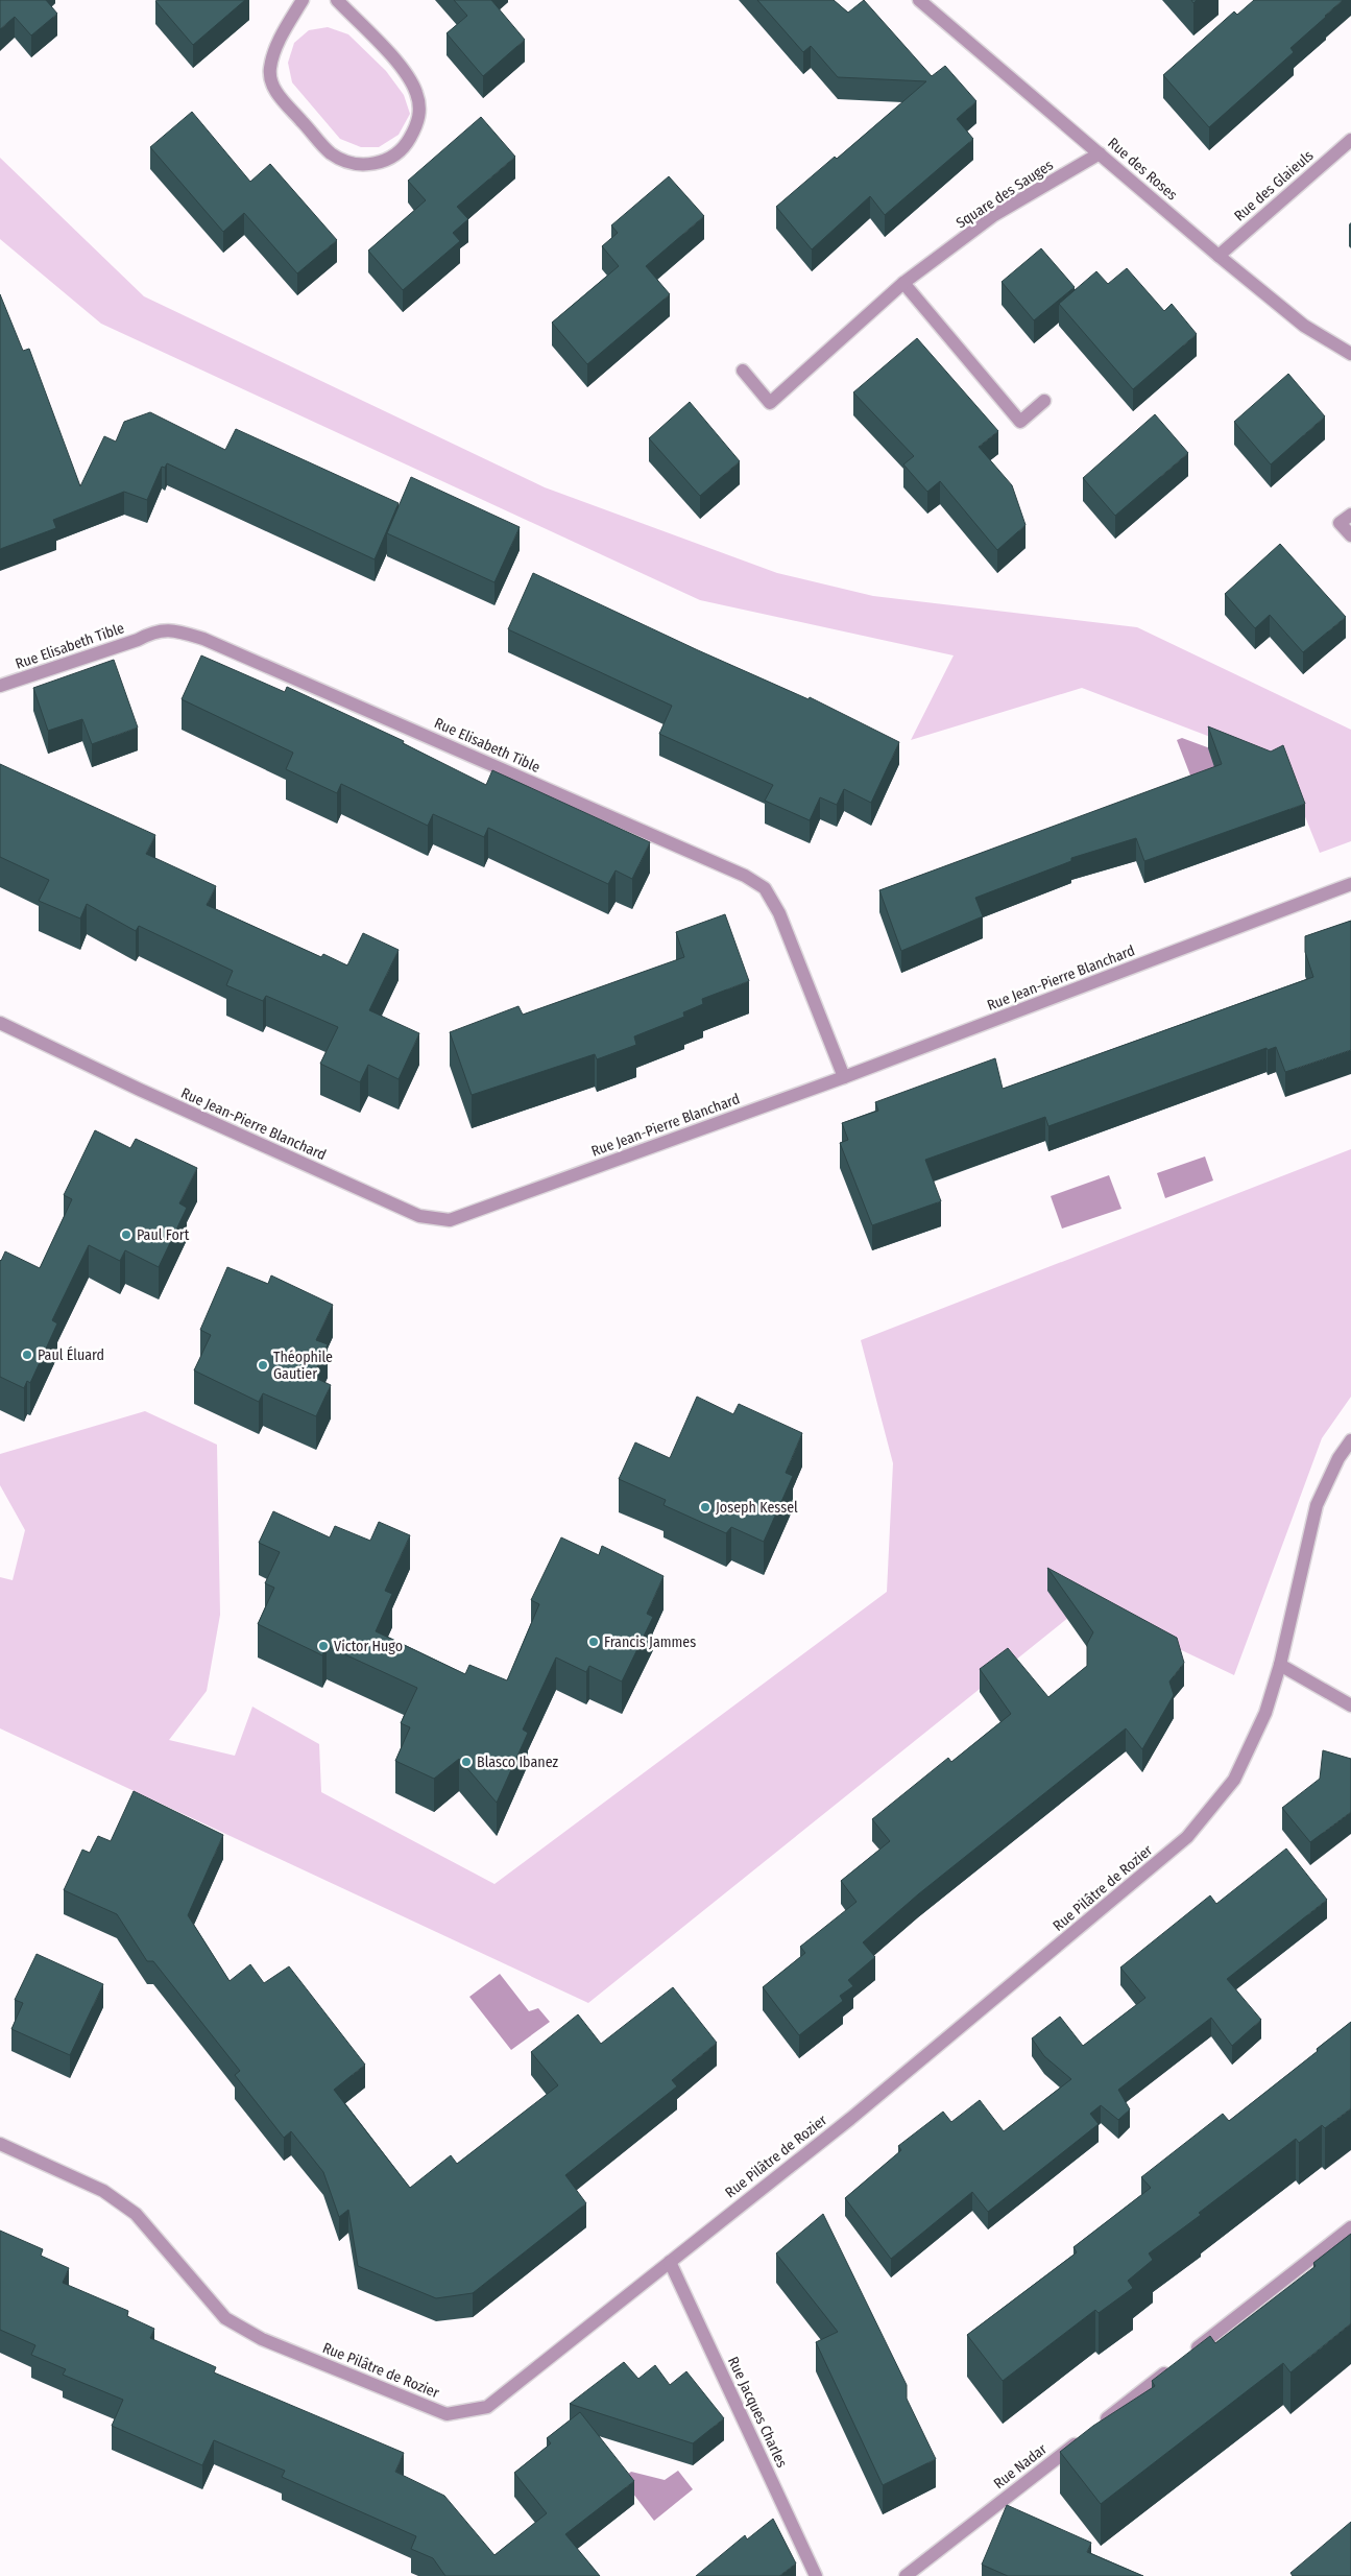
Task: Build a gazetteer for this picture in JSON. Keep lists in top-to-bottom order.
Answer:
{
  "streets": {
    "street": [
      "Rue des Roses",
      "Rue des Glaieuls",
      "Square des Sauges",
      "Rue Elisabeth Tible",
      "Rue Jean-Pierre Blanchard",
      "Rue Pilâtre de Rozier",
      "Rue Jacques Charles",
      "Rue Nadar"
    ]
  },
  "crossings": [
    ["Rue des Roses", "Rue des Glaieuls"],
    ["Rue des Roses", "Square des Sauges"],
    ["Rue Elisabeth Tible", "Rue Jean-Pierre Blanchard"],
    ["Rue Pilâtre de Rozier", "Rue Jacques Charles"]
  ],
  "places": [
    "Paul Fort",
    "Paul Éluard",
    "Théophile Gautier",
    "Joseph Kessel",
    "Francis Jammes",
    "Victor Hugo",
    "Blasco Ibanez"
  ]
}
